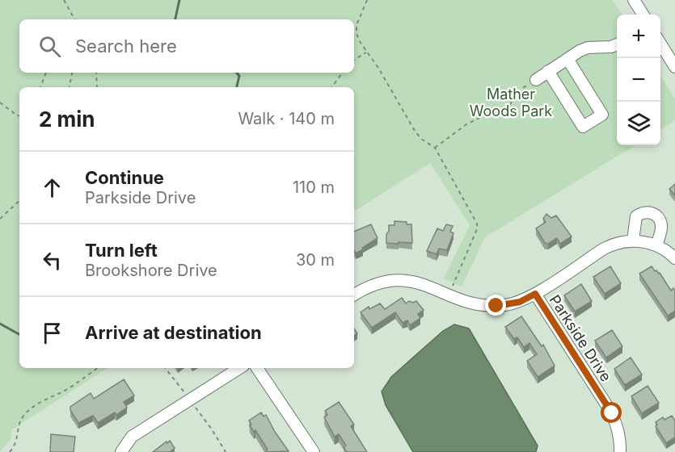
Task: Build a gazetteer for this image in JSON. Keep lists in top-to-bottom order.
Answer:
{
  "streets": {
    "street": ["Parkside Drive"]
  },
  "parks": ["Mather Woods Park"],
  "page": {
    "map_buttons": ["+", "−"],
    "search": "Search here",
    "heading": ["2 min", "Walk · 140 m"],
    "list": [
      ["Continue", "Parkside Drive", "110 m"],
      ["Turn left", "Brookshore Drive", "30 m"],
      "Arrive at destination"
    ]
  }
}
